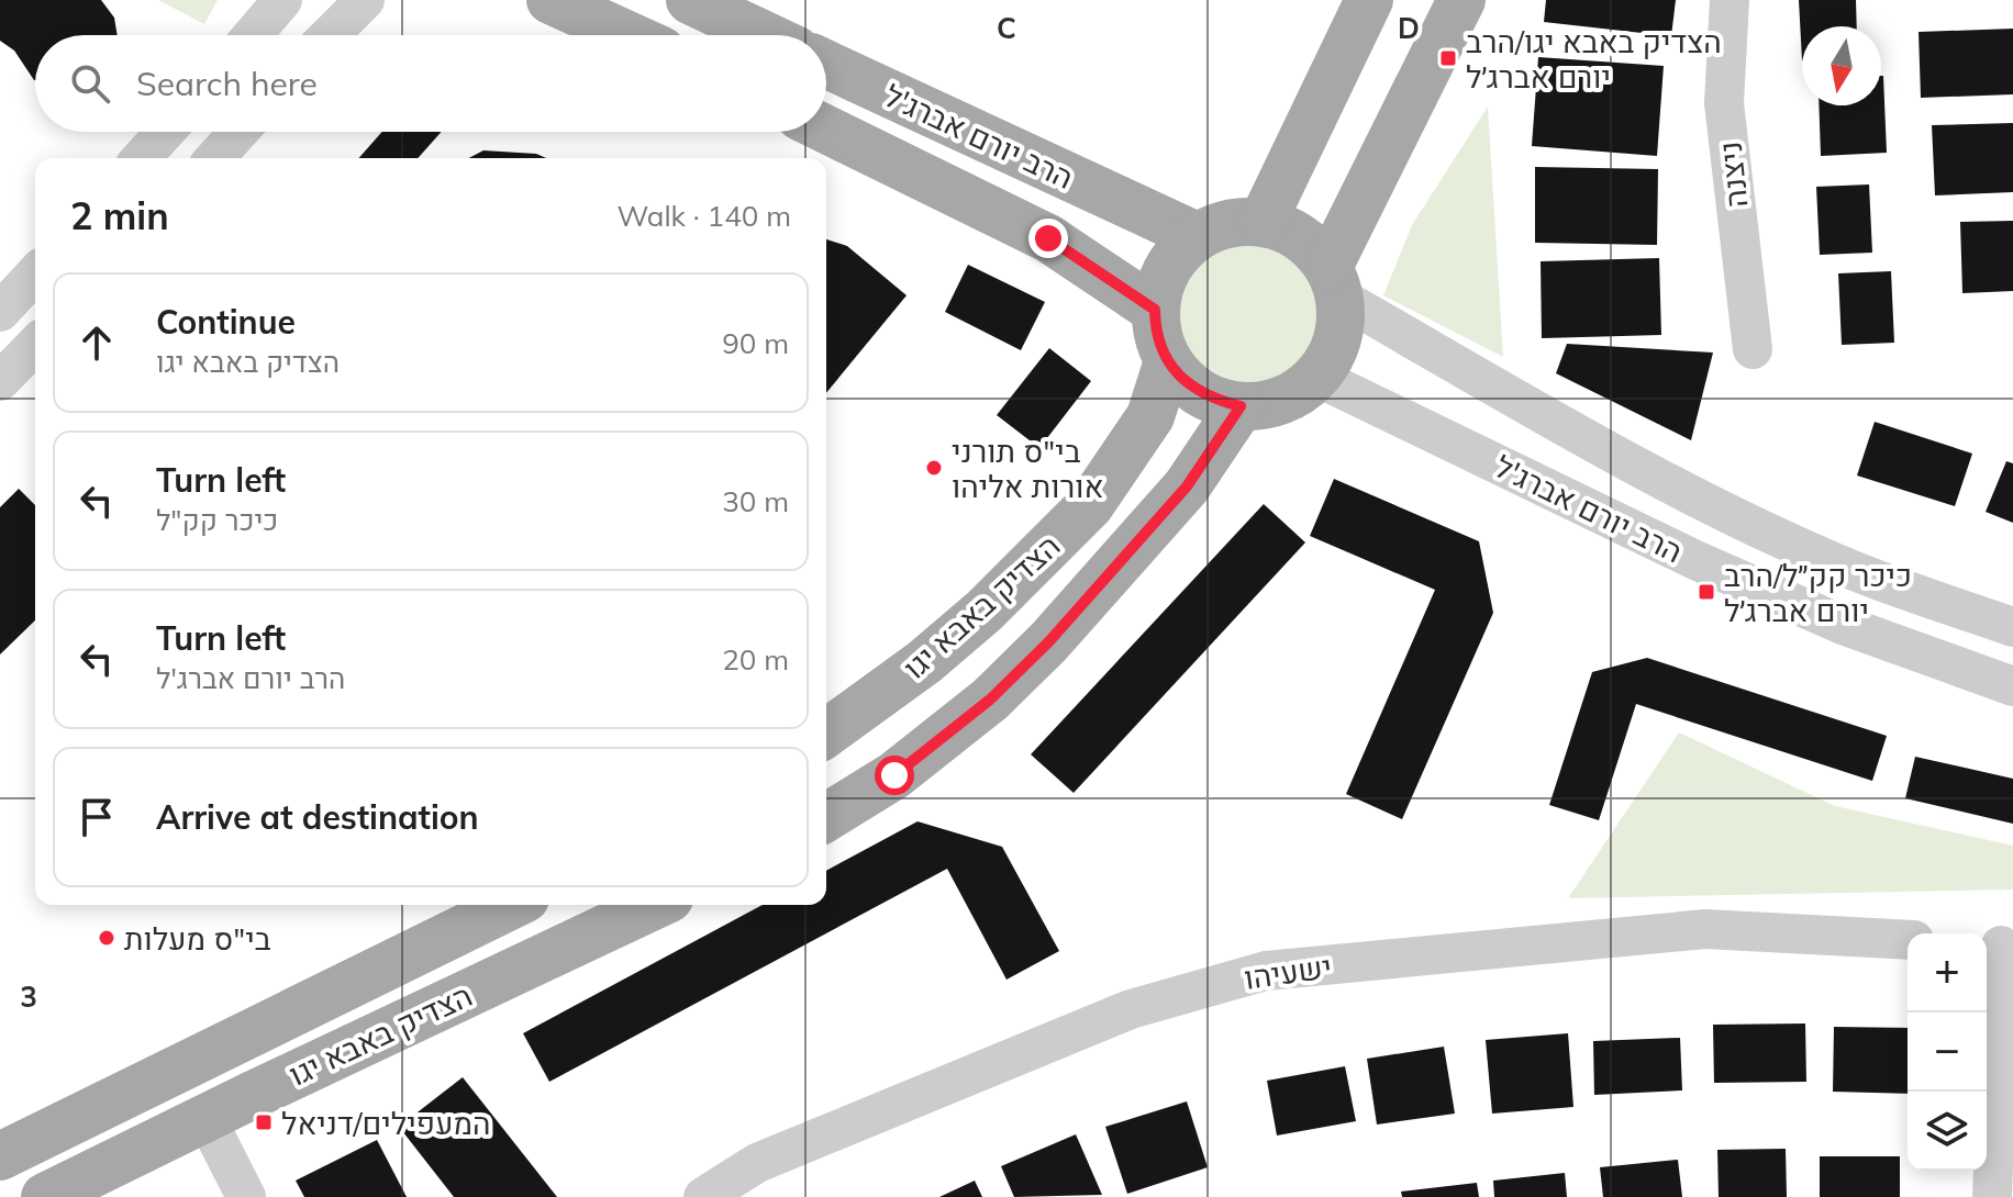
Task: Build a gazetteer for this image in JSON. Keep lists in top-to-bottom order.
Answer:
{
  "streets": {
    "main road": ["הרב יורם אברג'ל", "הצדיק באבא יגו"],
    "street": ["ניצנה", "ישעיהו"]
  },
  "crossings": [
    ["הרב יורם אברג'ל", "הצדיק באבא יגו"]
  ],
  "places": {
    "transit": ["הצדיק באבא יגו/הרב יורם אברג׳ל", "כיכר קק״ל/הרב יורם אברג׳ל", "המעפילים/דניאל"],
    "other": ["בי\"ס תורני אורות אליהו", "בי\"ס מעלות"]
  },
  "north": "bottom",
  "page": {
    "search": "Search here",
    "heading": ["2 min", "Walk · 140 m"],
    "list": [
      ["Continue", "הצדיק באבא יגו", "90 m"],
      ["Turn left", "כיכר קק\"ל", "30 m"],
      ["Turn left", "הרב יורם אברג'ל", "20 m"],
      "Arrive at destination"
    ],
    "map_buttons": ["+", "−"]
  },
  "grid": {
    "columns": ["C", "D"],
    "rows": ["3"]
  }
}
